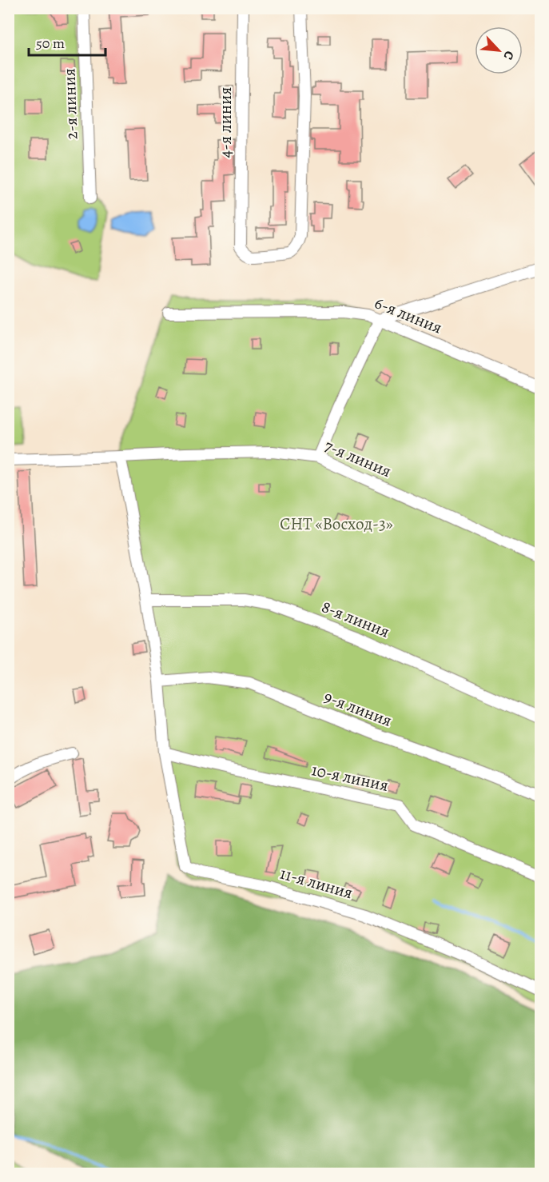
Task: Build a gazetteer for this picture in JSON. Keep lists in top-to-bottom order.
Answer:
{
  "streets": {
    "street": [
      "2-я линия",
      "4-я линия",
      "6-я линия",
      "7-я линия",
      "8-я линия",
      "9-я линия",
      "10-я линия",
      "11-я линия"
    ]
  },
  "crossings": [
    ["10-я линия", "11-я линия"]
  ],
  "parks": ["СНТ «Восход-3»"],
  "scale_bar": "50 m",
  "north": "bottom right"
}
